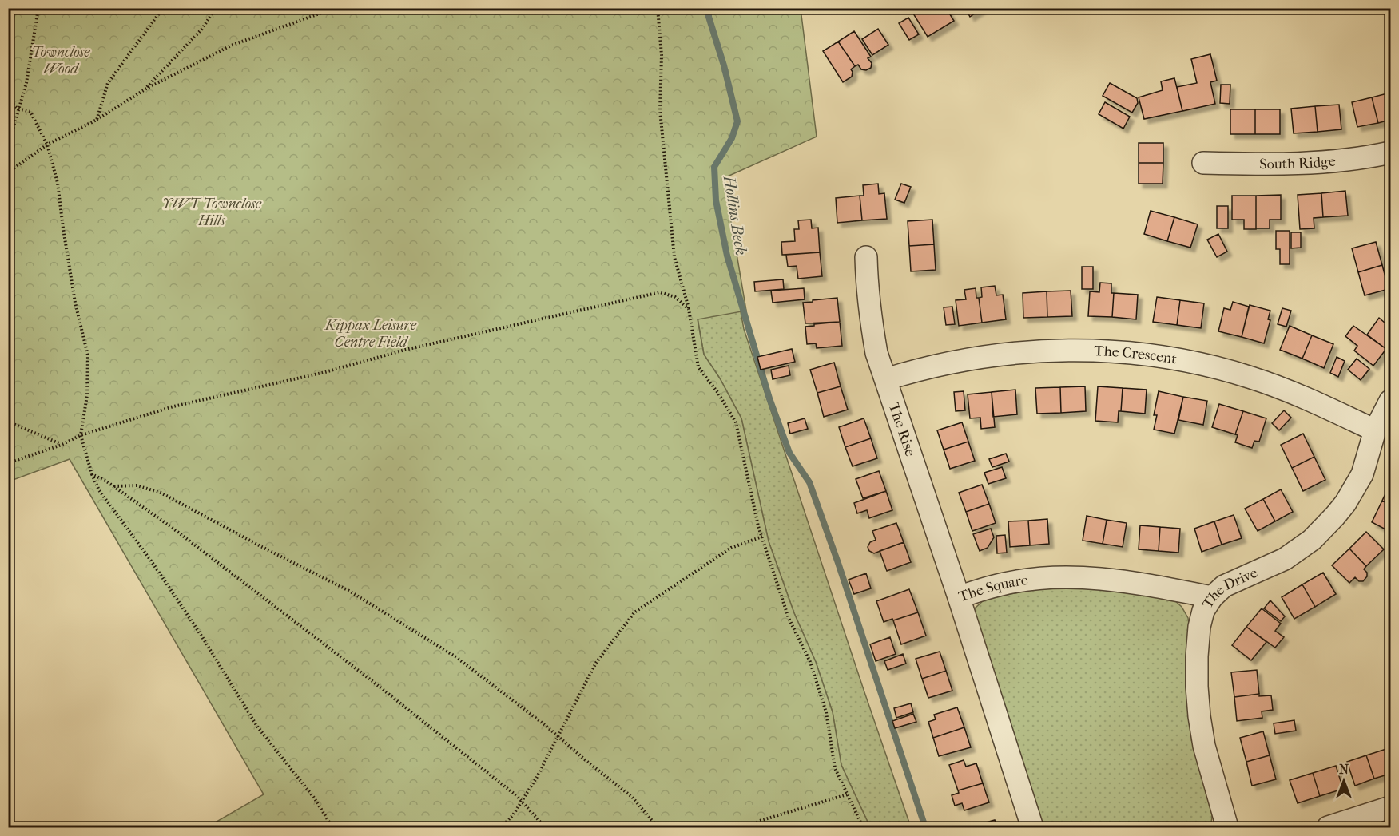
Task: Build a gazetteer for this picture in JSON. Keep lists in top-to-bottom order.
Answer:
{
  "streets": {
    "street": [
      "South Ridge",
      "The Crescent",
      "The Rise",
      "The Square",
      "The Drive"
    ]
  },
  "crossings": [
    ["The Crescent", "The Rise"],
    ["The Crescent", "The Drive"],
    ["The Rise", "The Square"],
    ["The Square", "The Drive"]
  ],
  "water": ["Hollins Beck"],
  "parks": ["Townclose Wood", "YWT Townclose Hills", "Kippax Leisure Centre Field"],
  "north": "top"
}
